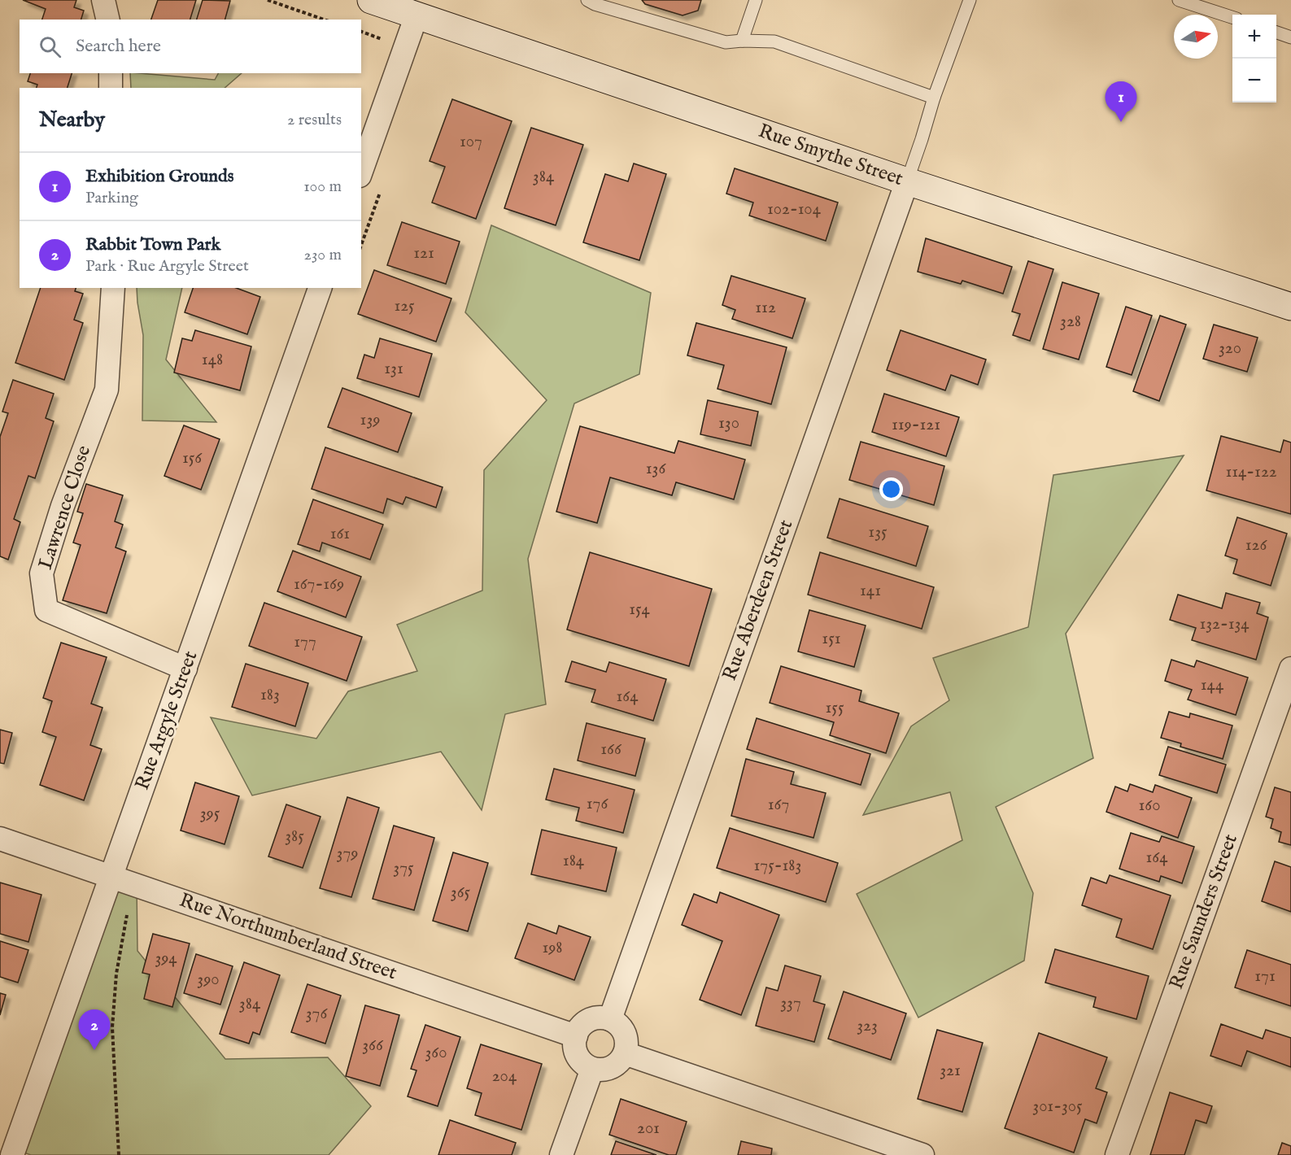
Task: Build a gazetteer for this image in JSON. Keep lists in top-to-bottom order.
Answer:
{
  "streets": {
    "main road": ["Rue Smythe Street"],
    "street": [
      "Lawrence Close",
      "Rue Aberdeen Street",
      "Rue Argyle Street",
      "Rue Saunders Street",
      "Rue Northumberland Street"
    ]
  },
  "crossings": [
    ["Rue Smythe Street", "Rue Aberdeen Street"],
    ["Lawrence Close", "Rue Argyle Street"],
    ["Rue Aberdeen Street", "Rue Northumberland Street"],
    ["Rue Argyle Street", "Rue Northumberland Street"]
  ],
  "house_numbers": [
    "107",
    "384",
    "102-104",
    "121",
    "125",
    "112",
    "328",
    "320",
    "148",
    "131",
    "139",
    "130",
    "119-121",
    "156",
    "136",
    "114-122",
    "135",
    "161",
    "126",
    "167-169",
    "141",
    "154",
    "132-134",
    "151",
    "177",
    "144",
    "183",
    "164",
    "155",
    "166",
    "176",
    "167",
    "160",
    "395",
    "385",
    "379",
    "164",
    "184",
    "175-183",
    "375",
    "365",
    "198",
    "394",
    "171",
    "390",
    "337",
    "384",
    "376",
    "323",
    "366",
    "360",
    "321",
    "204",
    "301-305",
    "201"
  ],
  "north": "right",
  "page": {
    "map_buttons": ["+", "−"],
    "search": "Search here",
    "pins": ["1", "2"],
    "heading": ["Nearby", "2 results"],
    "list": [
      {
        "mark": "1",
        "name": "Exhibition Grounds",
        "note": "Parking",
        "value": "100 m"
      },
      {
        "mark": "2",
        "name": "Rabbit Town Park",
        "note": "Park · Rue Argyle Street",
        "value": "230 m"
      }
    ]
  }
}
